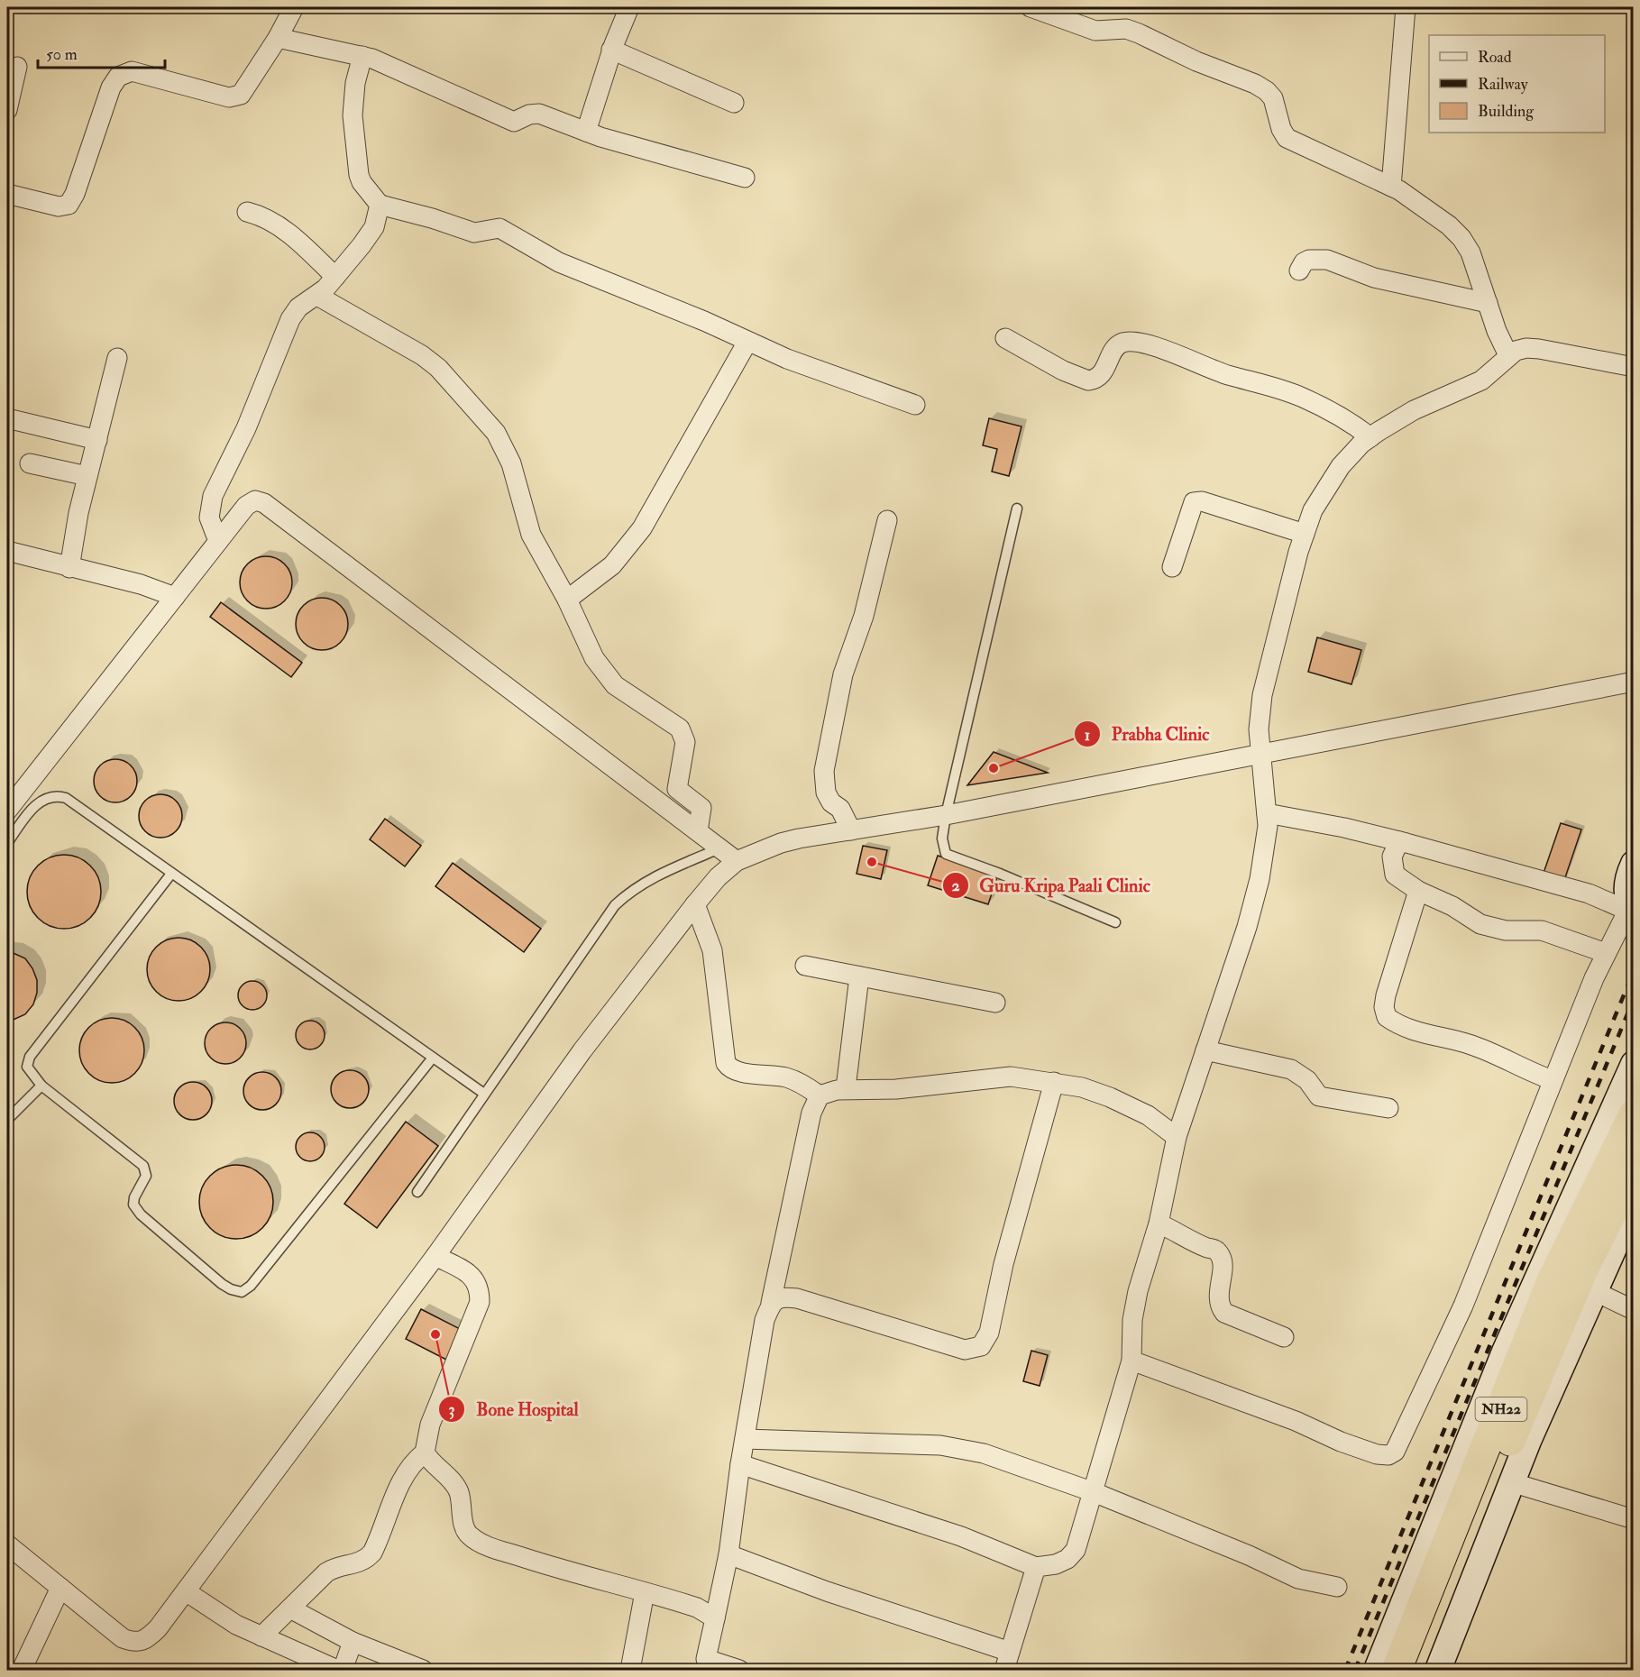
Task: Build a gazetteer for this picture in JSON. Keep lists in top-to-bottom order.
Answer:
{
  "streets": {
    "highway": ["NH22"]
  },
  "places": ["Prabha Clinic", "Guru Kripa Paali Clinic", "Bone Hospital"],
  "legend": ["Road", "Railway", "Building"],
  "scale_bar": "50 m"
}
